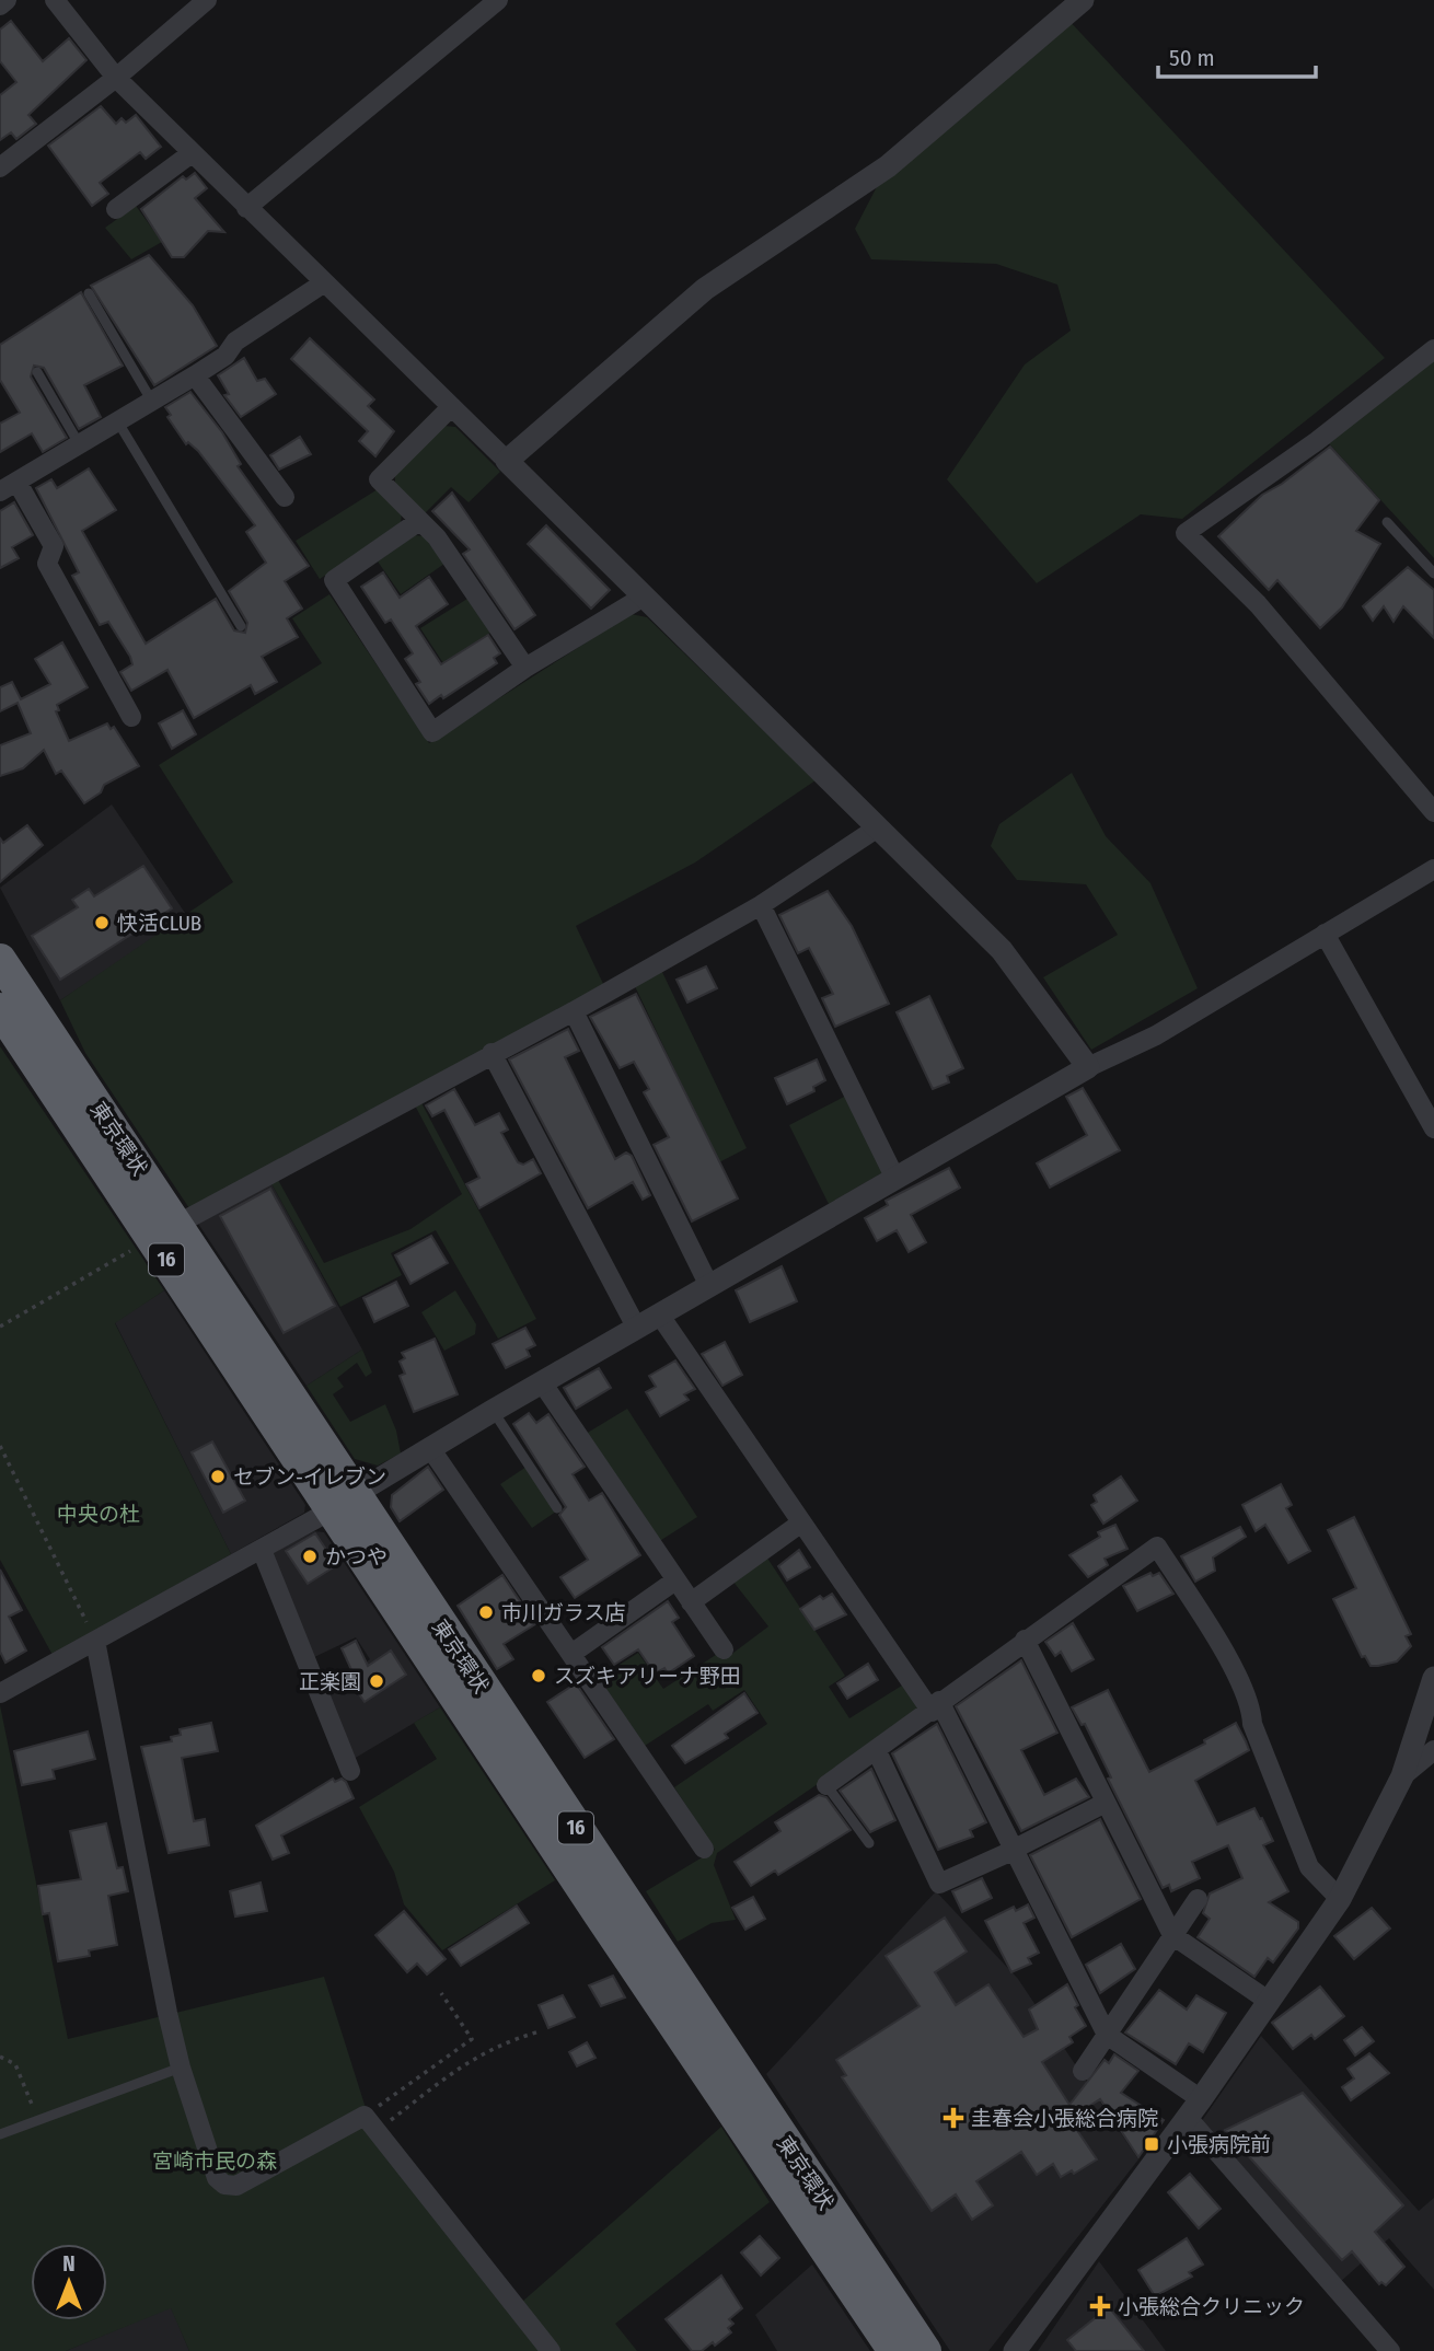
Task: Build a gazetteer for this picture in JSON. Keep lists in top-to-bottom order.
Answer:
{
  "streets": {
    "highway": ["東京環状", "16"]
  },
  "crossings": [
    ["東京環状", "16"]
  ],
  "parks": ["中央の杜", "宮崎市民の森"],
  "places": {
    "other": [
      "快活CLUB",
      "セブン-イレブン",
      "かつや",
      "市川ガラス店",
      "スズキアリーナ野田",
      "正楽園"
    ],
    "health": ["圭春会小張総合病院", "小張総合クリニック"],
    "transit": ["小張病院前"]
  },
  "scale_bar": "50 m",
  "north": "top"
}
